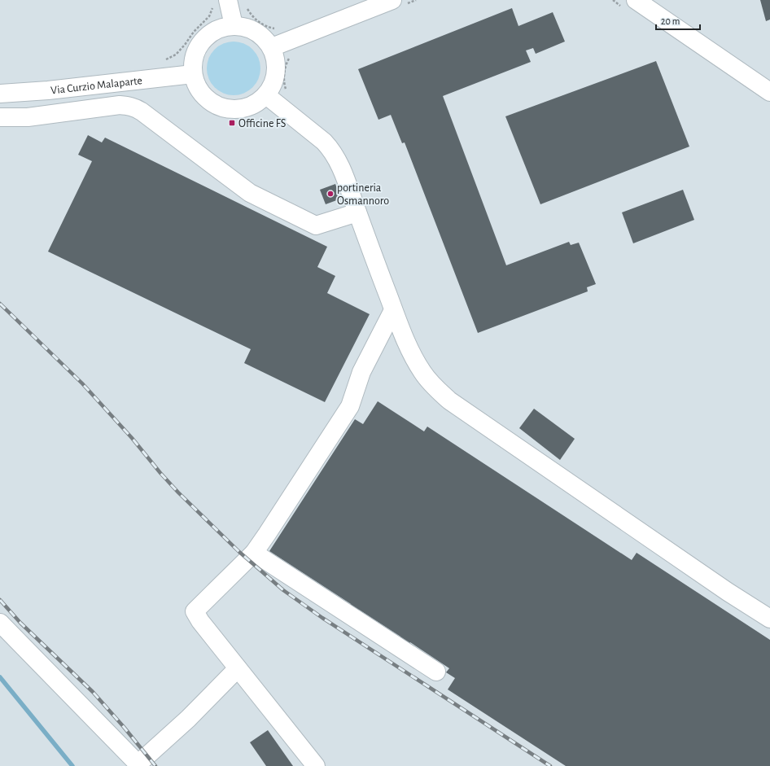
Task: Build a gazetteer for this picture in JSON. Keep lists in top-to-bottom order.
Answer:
{
  "streets": {
    "street": ["Via Curzio Malaparte"]
  },
  "places": {
    "transit": ["Officine FS"],
    "other": ["portineria Osmannoro"]
  },
  "scale_bar": "20 m"
}
